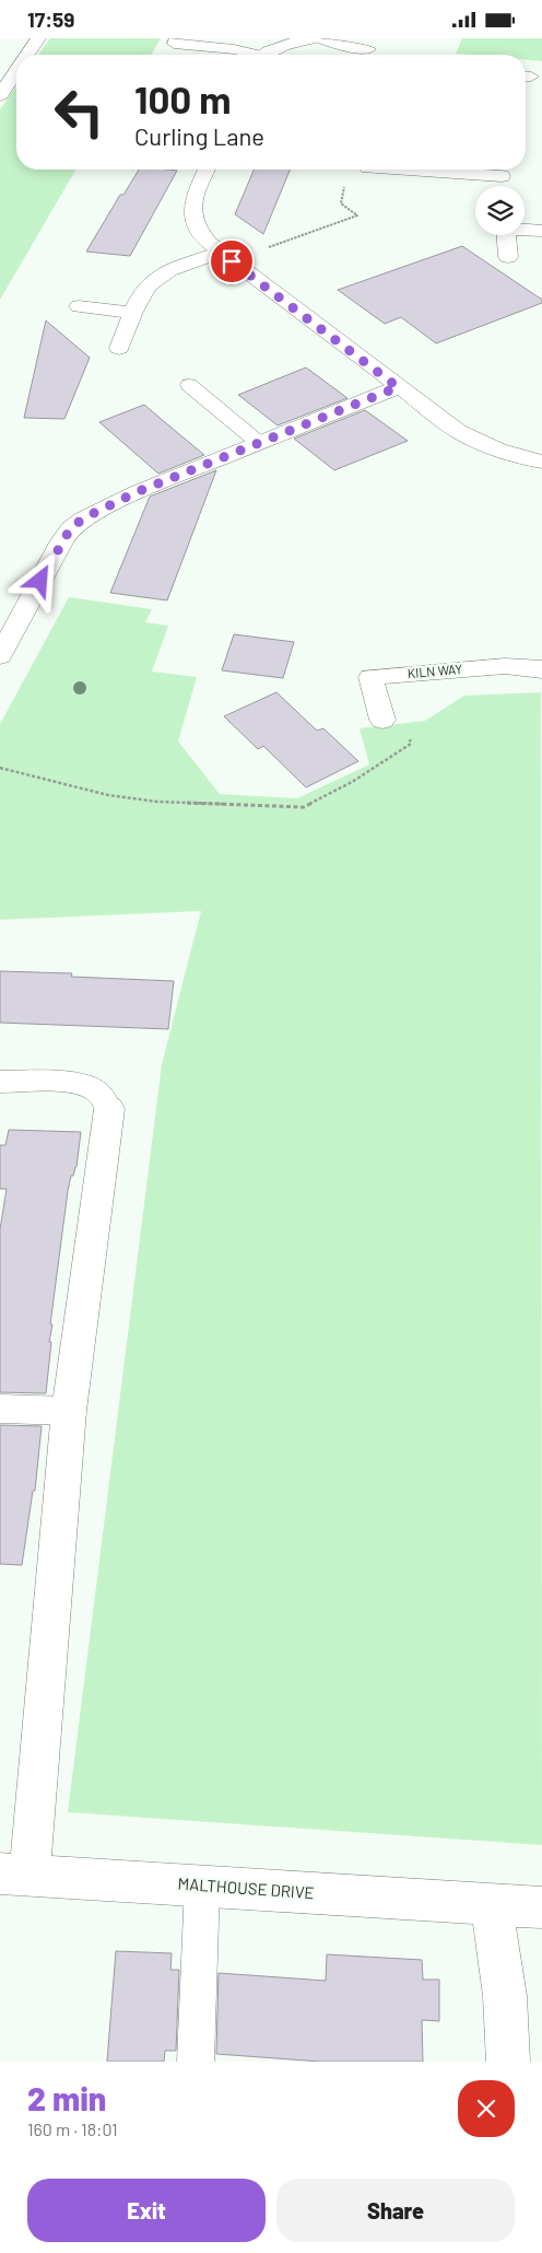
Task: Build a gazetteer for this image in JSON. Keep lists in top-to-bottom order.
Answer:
{
  "streets": {
    "street": ["KILN WAY", "MALTHOUSE DRIVE"]
  },
  "page": {
    "status": "17:59",
    "turn": ["100 m", "Curling Lane"],
    "heading": ["2 min", "160 m · 18:01"],
    "buttons": ["Exit", "Share"]
  }
}
